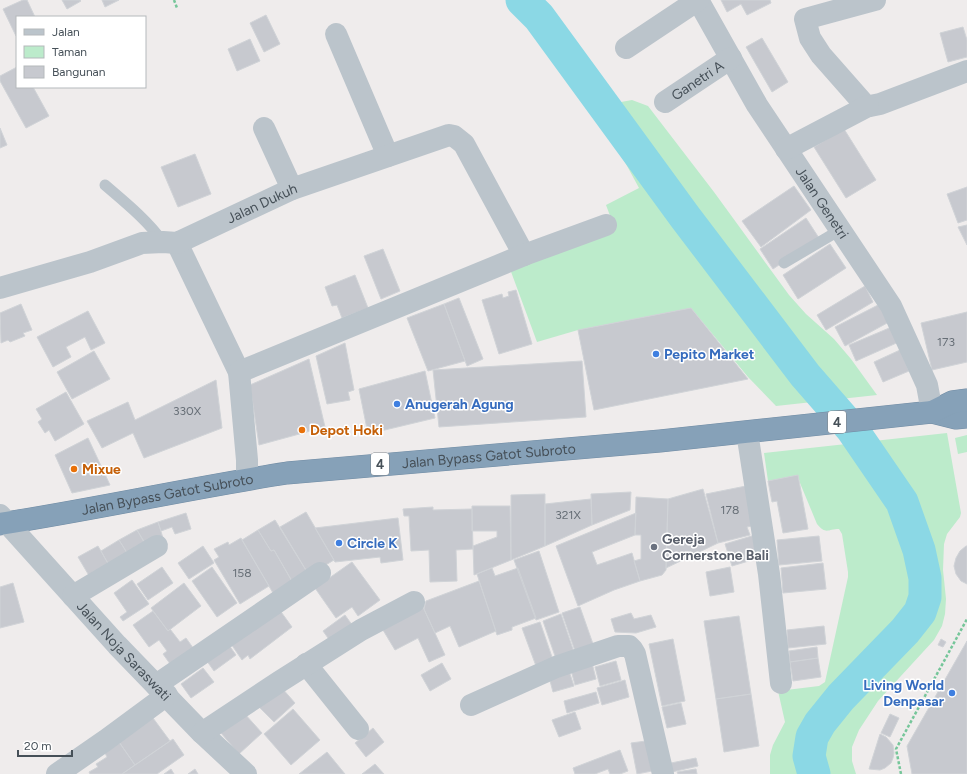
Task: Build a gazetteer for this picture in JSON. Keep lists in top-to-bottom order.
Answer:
{
  "streets": {
    "highway": ["4", "Jalan Bypass Gatot Subroto"],
    "street": [
      "Ganetri A",
      "Jalan Genetri",
      "Jalan Dukuh",
      "Jalan Noja Saraswati"
    ]
  },
  "crossings": [
    ["Ganetri A", "Jalan Genetri"],
    ["Jalan Genetri", "Jalan Bypass Gatot Subroto"],
    ["Jalan Bypass Gatot Subroto", "Jalan Noja Saraswati"]
  ],
  "places": [
    "Pepito Market",
    "Anugerah Agung",
    "Depot Hoki",
    "Mixue",
    "Circle K",
    "Gereja Cornerstone Bali",
    "Living World Denpasar"
  ],
  "house_numbers": [
    "173",
    "330X",
    "178",
    "321X",
    "158"
  ],
  "legend": ["Jalan", "Taman", "Bangunan"],
  "scale_bar": "20 m"
}
